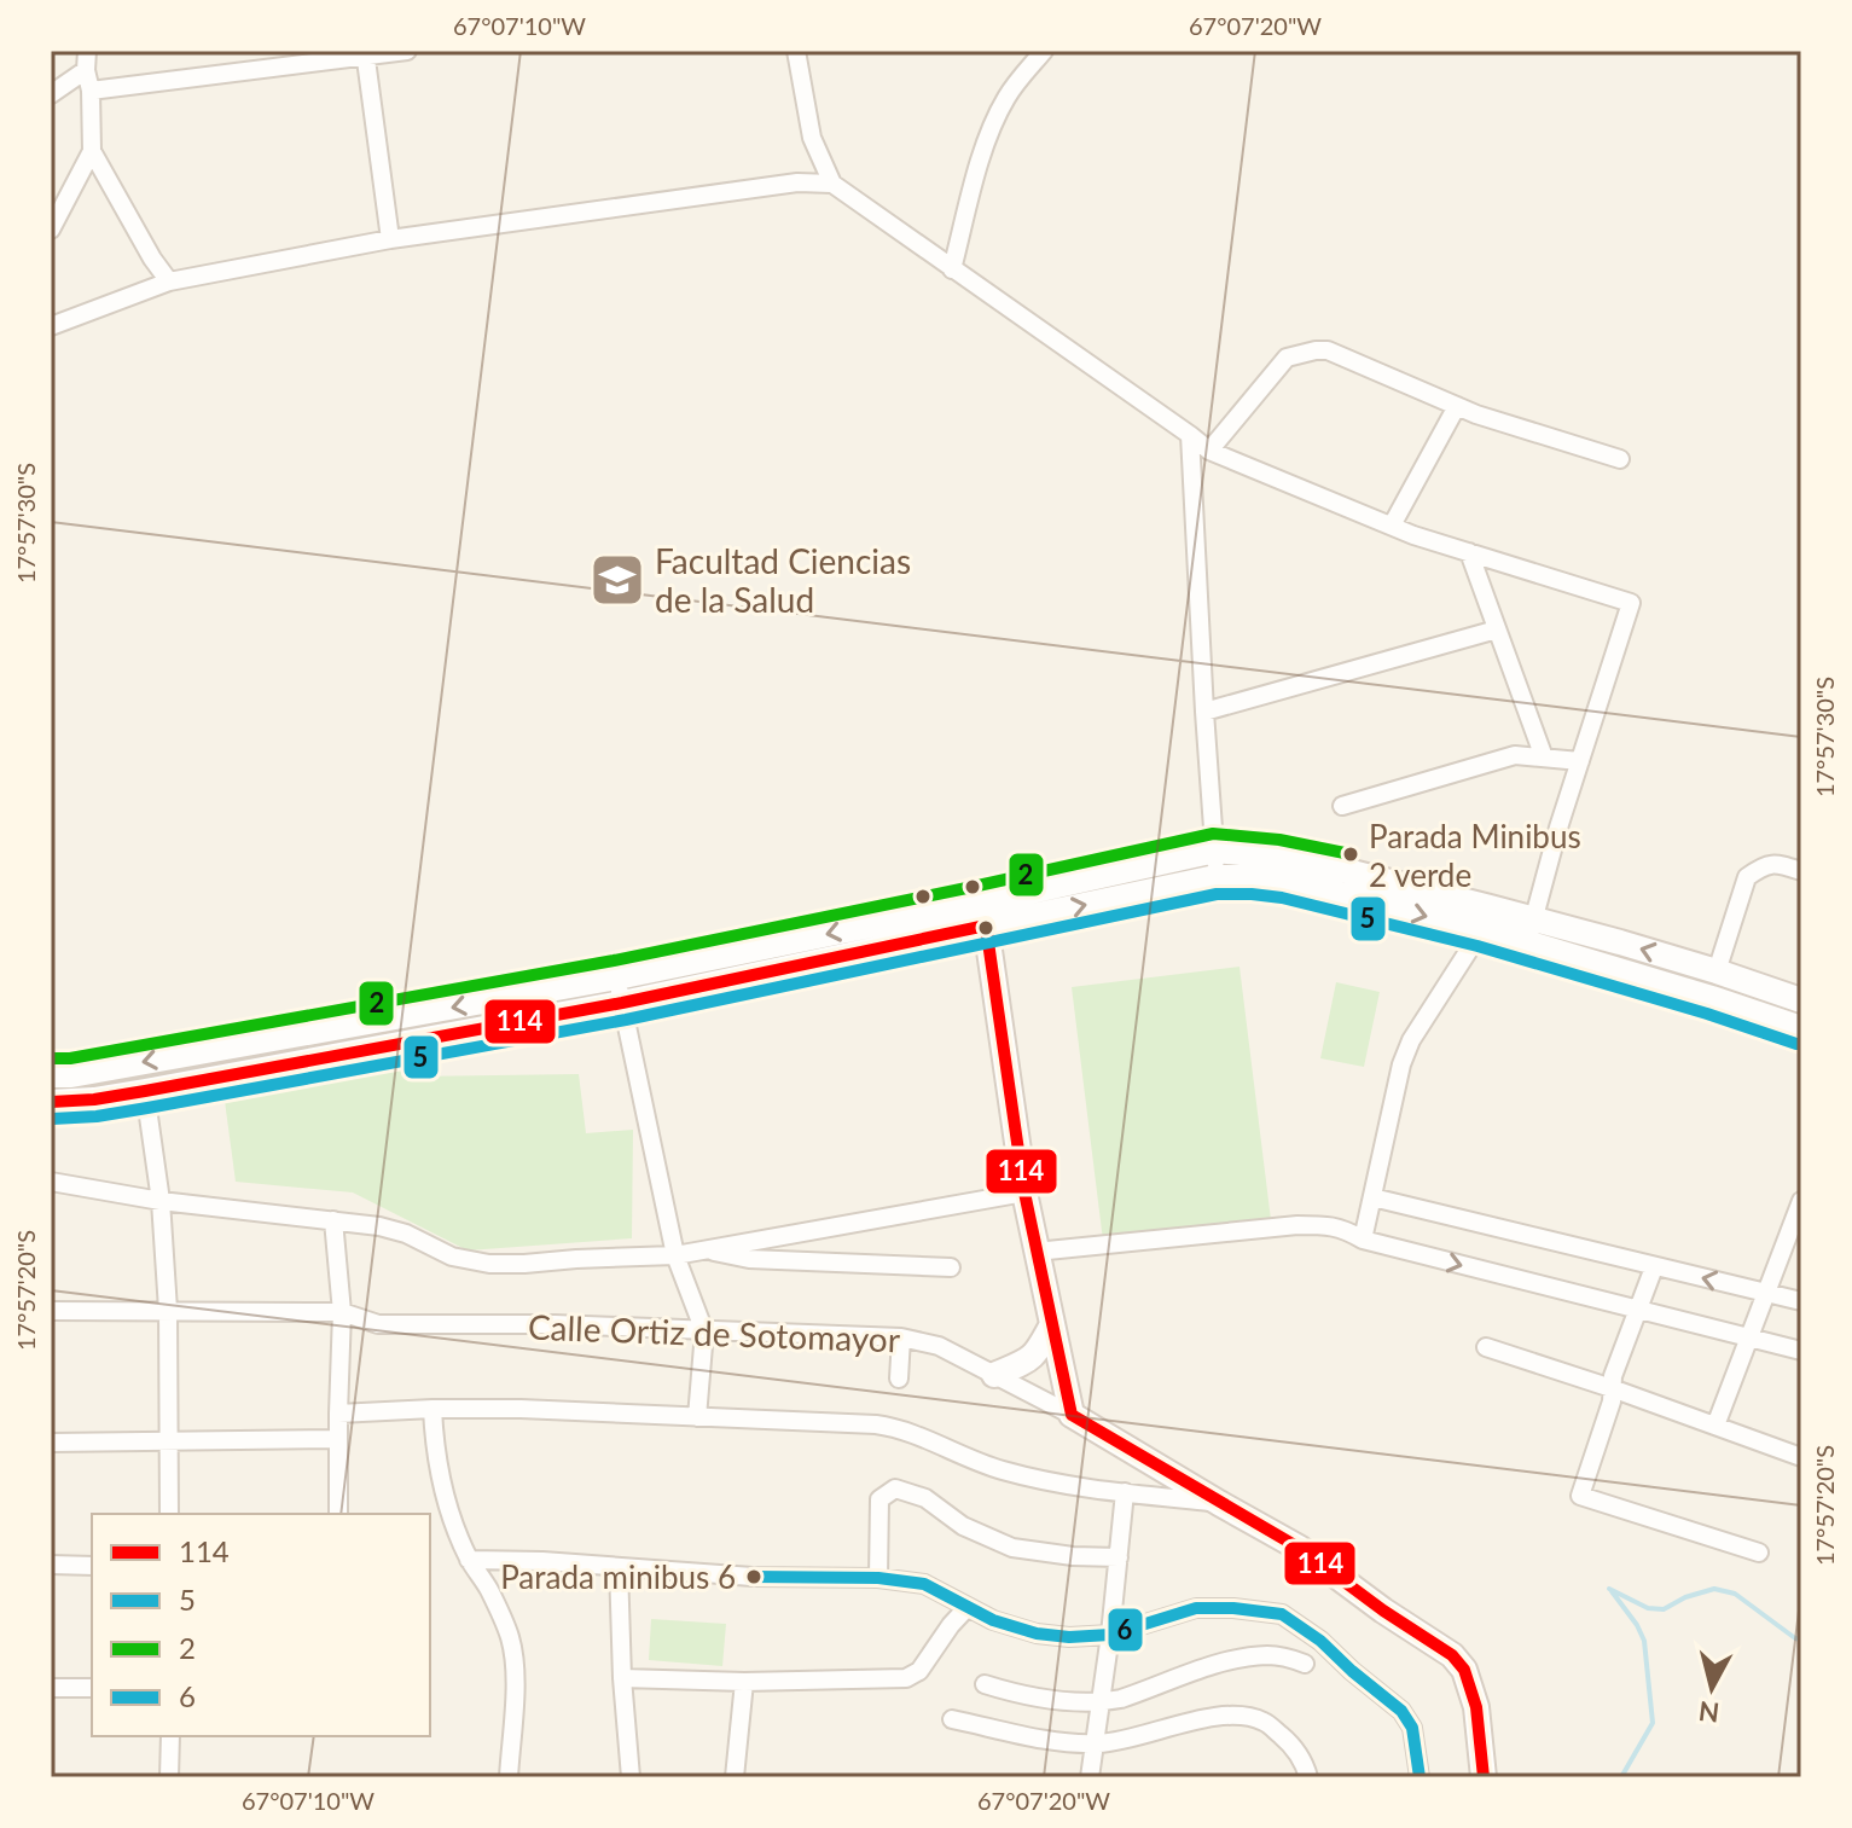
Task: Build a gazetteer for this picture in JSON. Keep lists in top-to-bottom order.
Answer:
{
  "streets": {
    "street": ["Calle Ortiz de Sotomayor"]
  },
  "places": {
    "school or university": ["Facultad Ciencias de la Salud"],
    "other": ["Parada Minibus 2 verde", "Parada minibus 6"]
  },
  "lines": [
    "transit line 2",
    "transit line 5",
    "transit line 114",
    "transit line 6"
  ],
  "legend": [
    "114",
    "5",
    "2",
    "6"
  ],
  "north": "bottom",
  "coordinates": [
    "67°07'10\"W",
    "67°07'20\"W",
    "17°57'30\"S",
    "17°57'20\"S"
  ]
}
